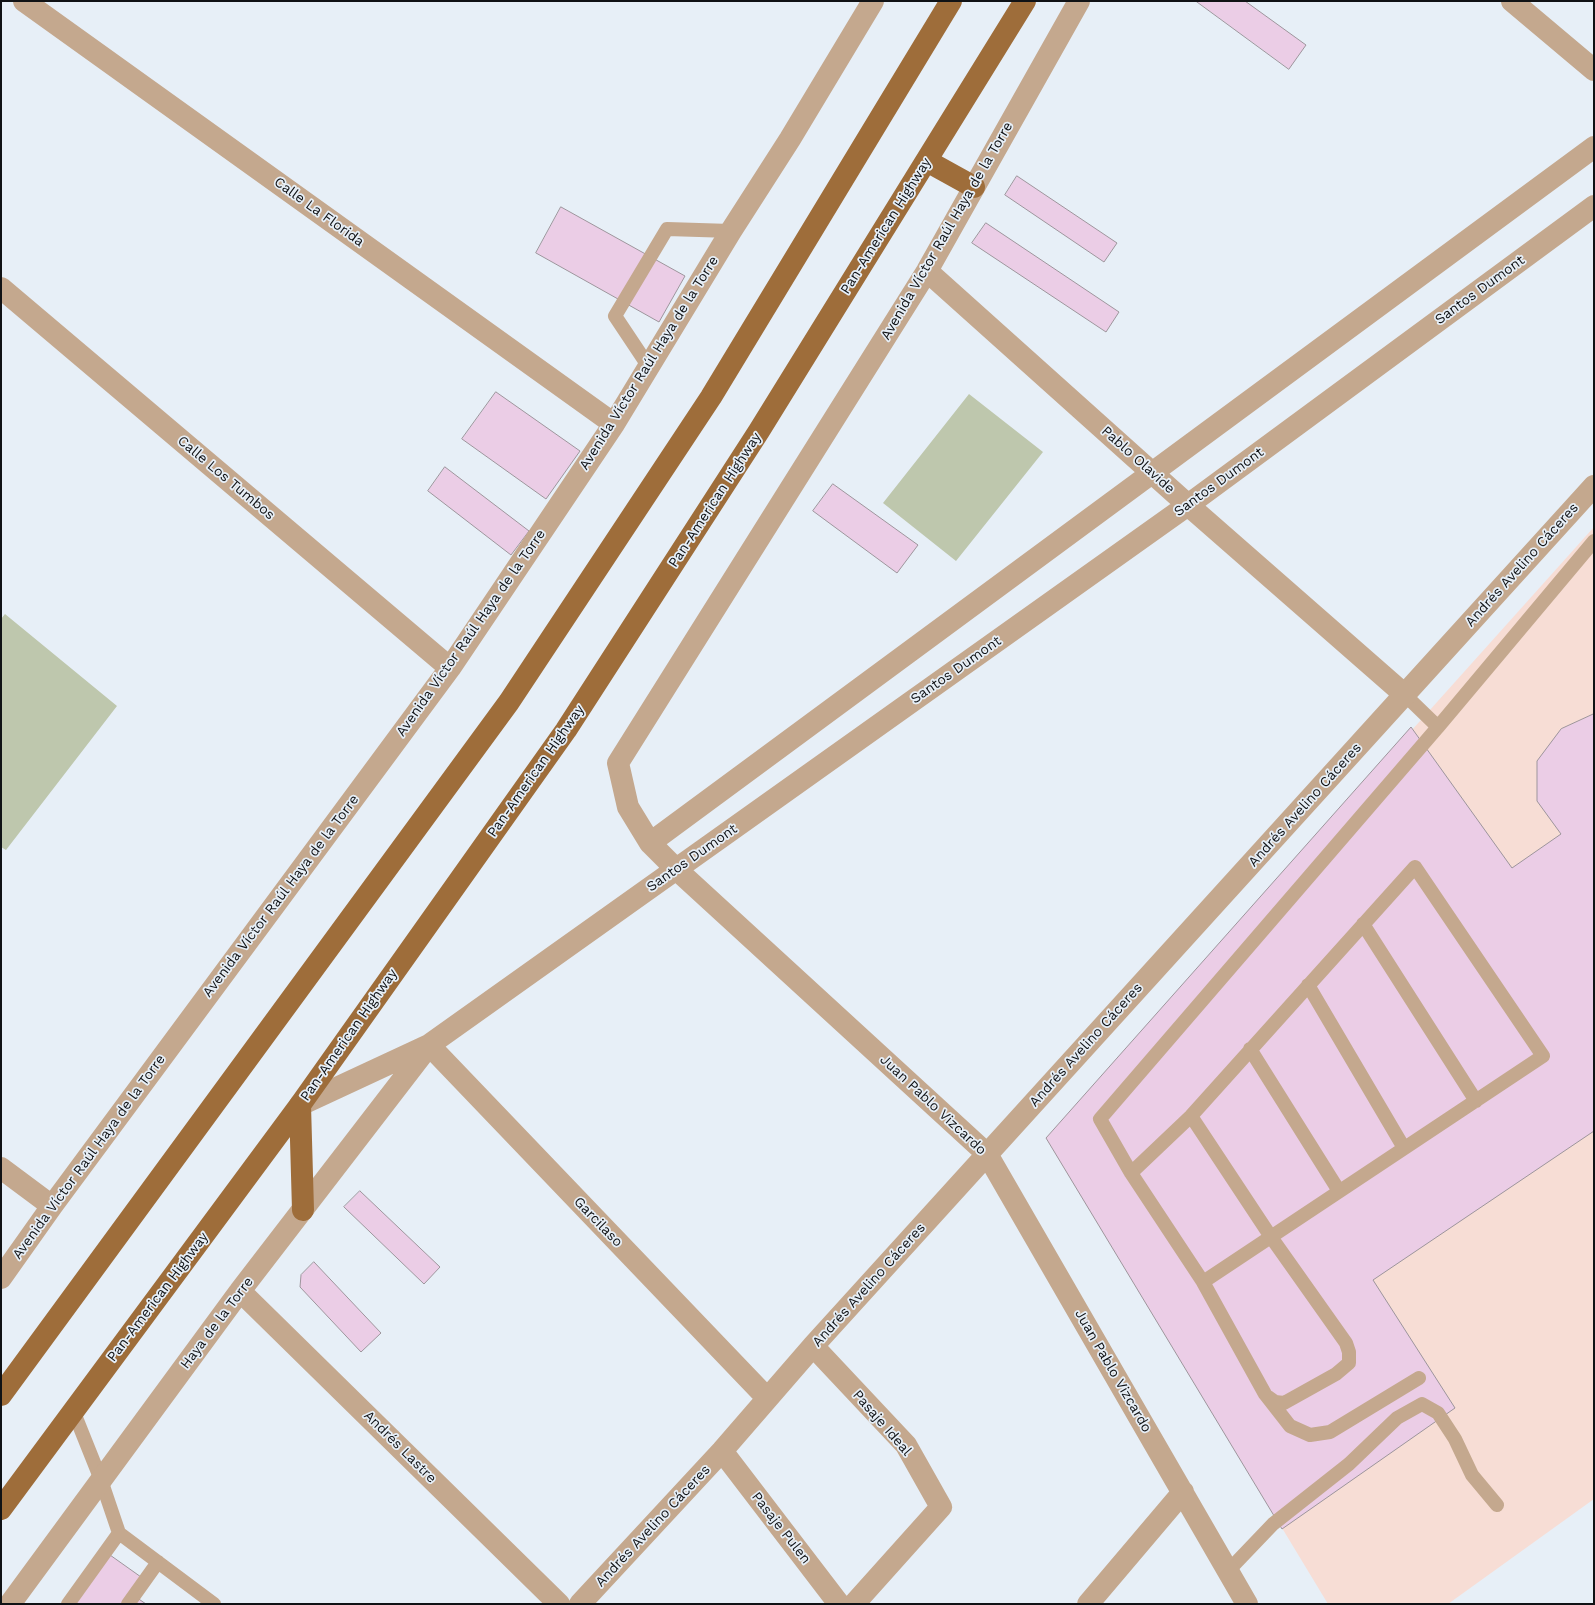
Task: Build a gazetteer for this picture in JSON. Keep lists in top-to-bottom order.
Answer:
{
  "streets": {
    "main road": ["Pan-American Highway"],
    "street": [
      "Calle La Florida",
      "Avenida Víctor Raúl Haya de la Torre",
      "Santos Dumont",
      "Pablo Olavide",
      "Calle Los Tumbos",
      "Andrés Avelino Cáceres",
      "Juan Pablo Vizcardo",
      "Garcilaso",
      "Haya de la Torre",
      "Pasaje Ideal",
      "Andrés Lastre",
      "Pasaje Pulen"
    ]
  },
  "crossings": [
    ["Calle La Florida", "Avenida Víctor Raúl Haya de la Torre"],
    ["Pan-American Highway", "Santos Dumont"],
    ["Avenida Víctor Raúl Haya de la Torre", "Pablo Olavide"],
    ["Avenida Víctor Raúl Haya de la Torre", "Calle Los Tumbos"],
    ["Avenida Víctor Raúl Haya de la Torre", "Juan Pablo Vizcardo"],
    ["Santos Dumont", "Pablo Olavide"],
    ["Santos Dumont", "Juan Pablo Vizcardo"],
    ["Santos Dumont", "Garcilaso"],
    ["Santos Dumont", "Haya de la Torre"],
    ["Pablo Olavide", "Andrés Avelino Cáceres"],
    ["Andrés Avelino Cáceres", "Juan Pablo Vizcardo"],
    ["Andrés Avelino Cáceres", "Garcilaso"],
    ["Andrés Avelino Cáceres", "Pasaje Ideal"],
    ["Andrés Avelino Cáceres", "Pasaje Pulen"],
    ["Garcilaso", "Haya de la Torre"],
    ["Haya de la Torre", "Andrés Lastre"]
  ]
}
